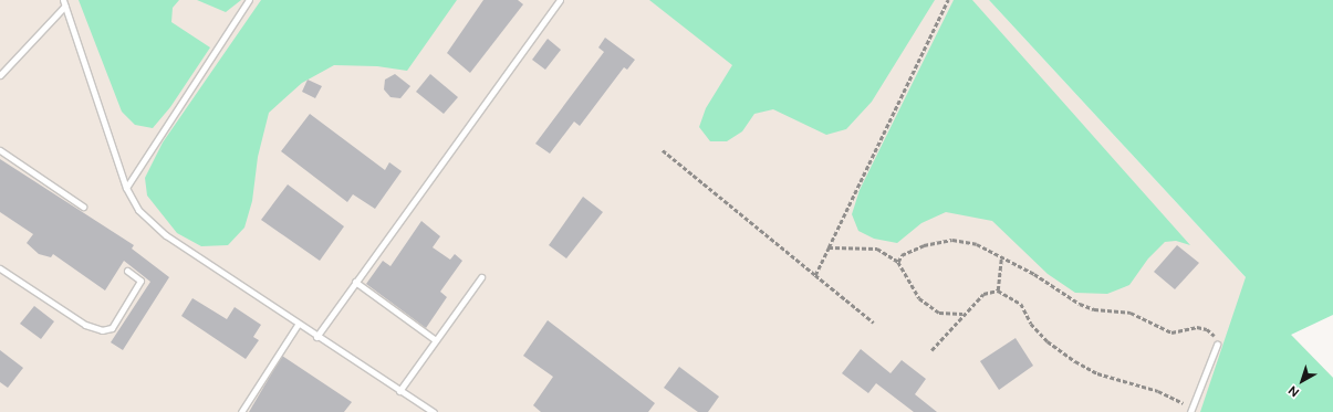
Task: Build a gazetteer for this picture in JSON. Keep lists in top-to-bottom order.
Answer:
{
  "north": "bottom left"
}
